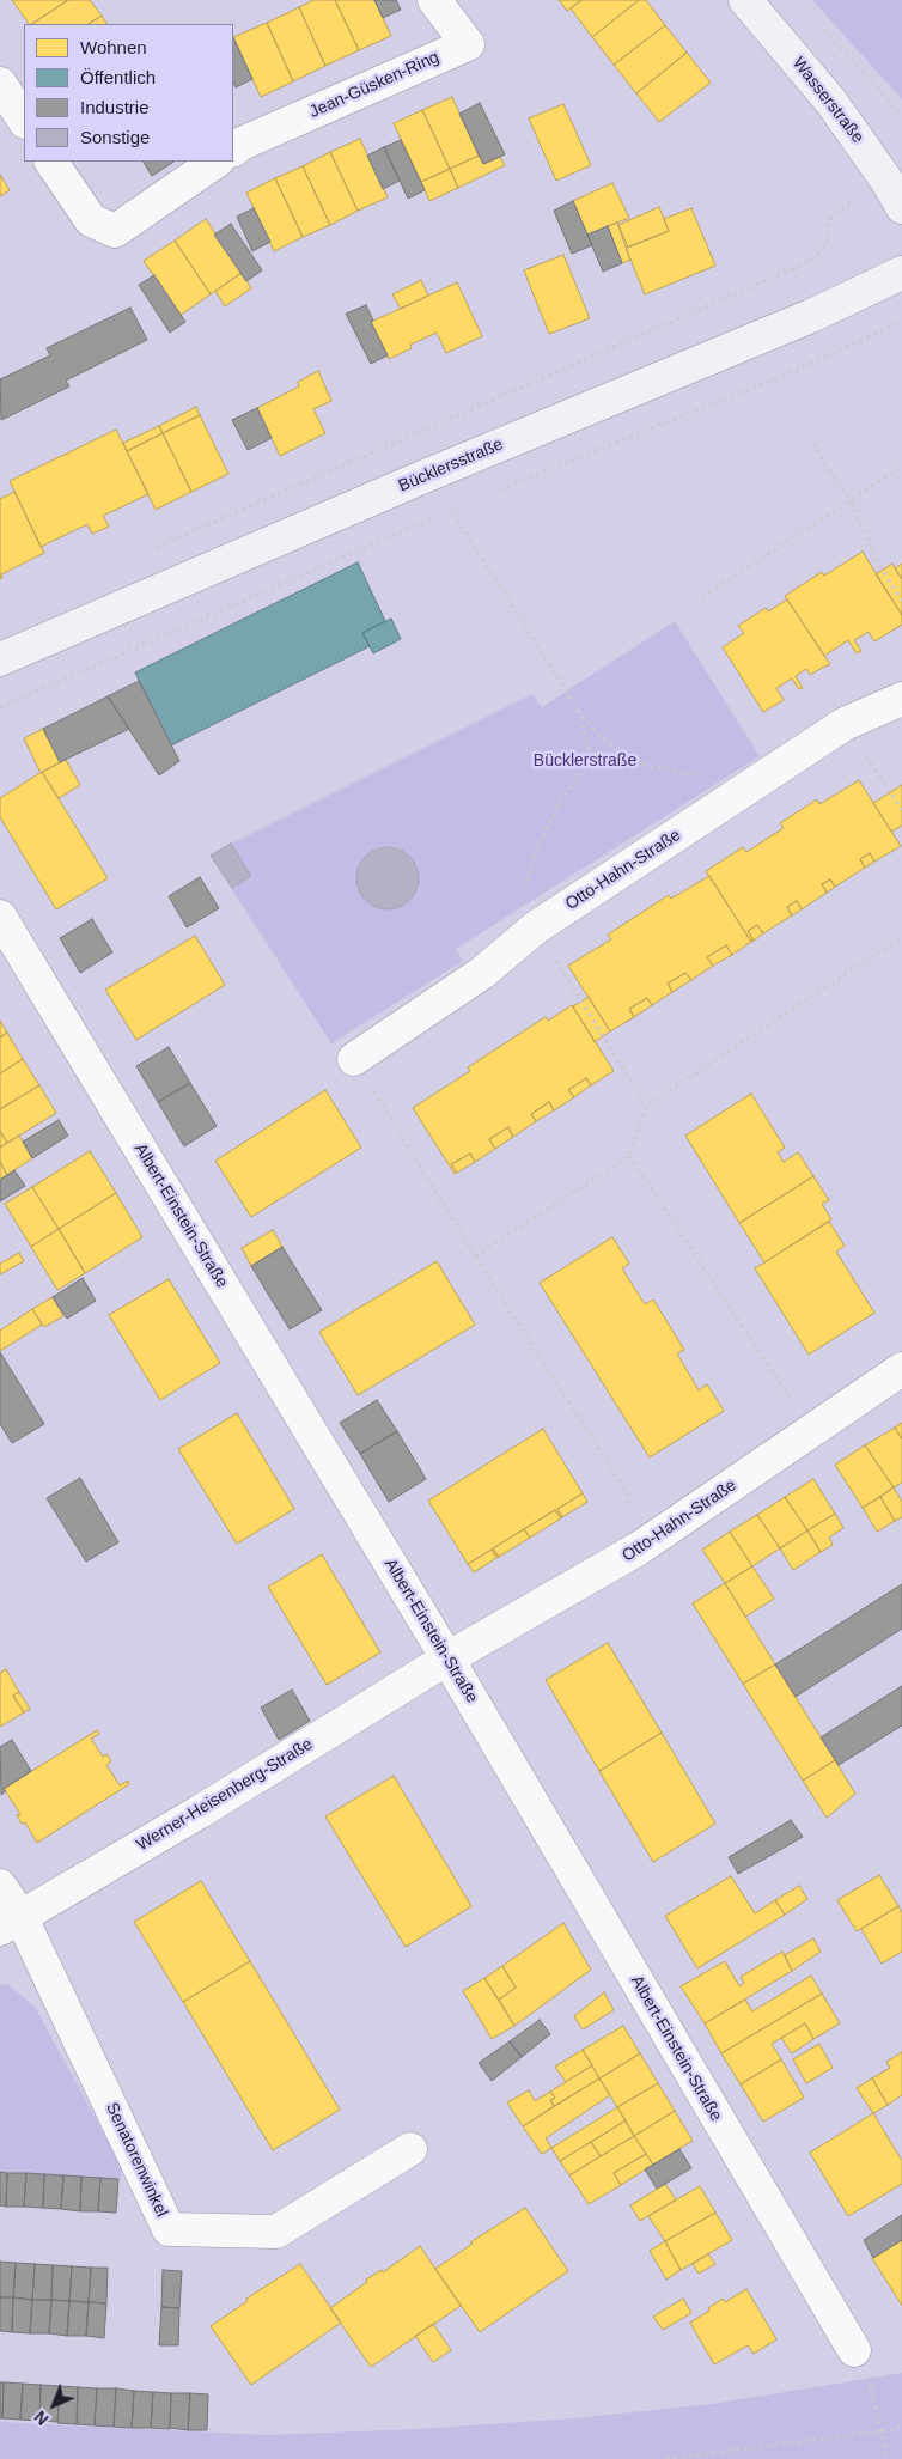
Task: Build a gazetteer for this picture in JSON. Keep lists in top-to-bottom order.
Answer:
{
  "streets": {
    "main road": ["Wasserstraße", "Bücklersstraße"],
    "street": [
      "Jean-Güsken-Ring",
      "Otto-Hahn-Straße",
      "Albert-Einstein-Straße",
      "Werner-Heisenberg-Straße",
      "Senatorenwinkel"
    ]
  },
  "crossings": [
    ["Otto-Hahn-Straße", "Albert-Einstein-Straße"],
    ["Otto-Hahn-Straße", "Werner-Heisenberg-Straße"],
    ["Albert-Einstein-Straße", "Werner-Heisenberg-Straße"],
    ["Werner-Heisenberg-Straße", "Senatorenwinkel"]
  ],
  "parks": ["Bücklerstraße"],
  "legend": [
    "Wohnen",
    "Öffentlich",
    "Industrie",
    "Sonstige"
  ],
  "north": "bottom left"
}
